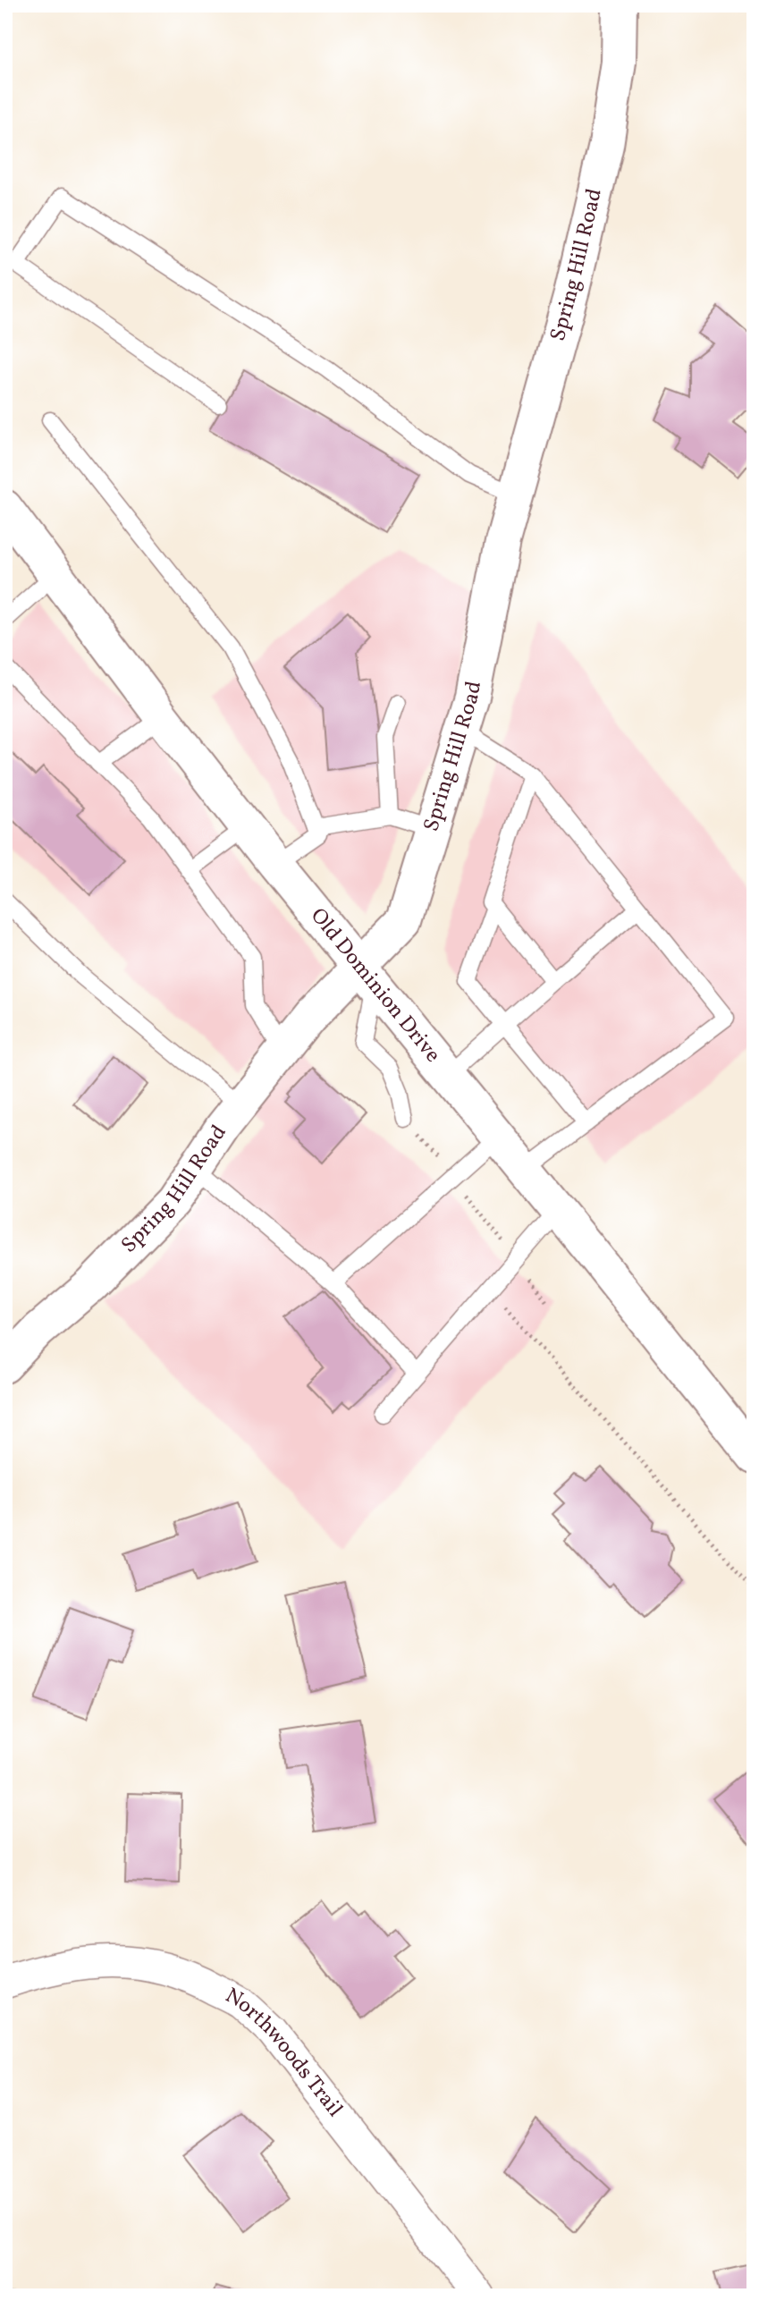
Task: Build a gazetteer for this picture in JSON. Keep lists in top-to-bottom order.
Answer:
{
  "streets": {
    "main road": ["Spring Hill Road", "Old Dominion Drive"],
    "street": ["Northwoods Trail"]
  },
  "crossings": [
    ["Spring Hill Road", "Old Dominion Drive"]
  ]
}
